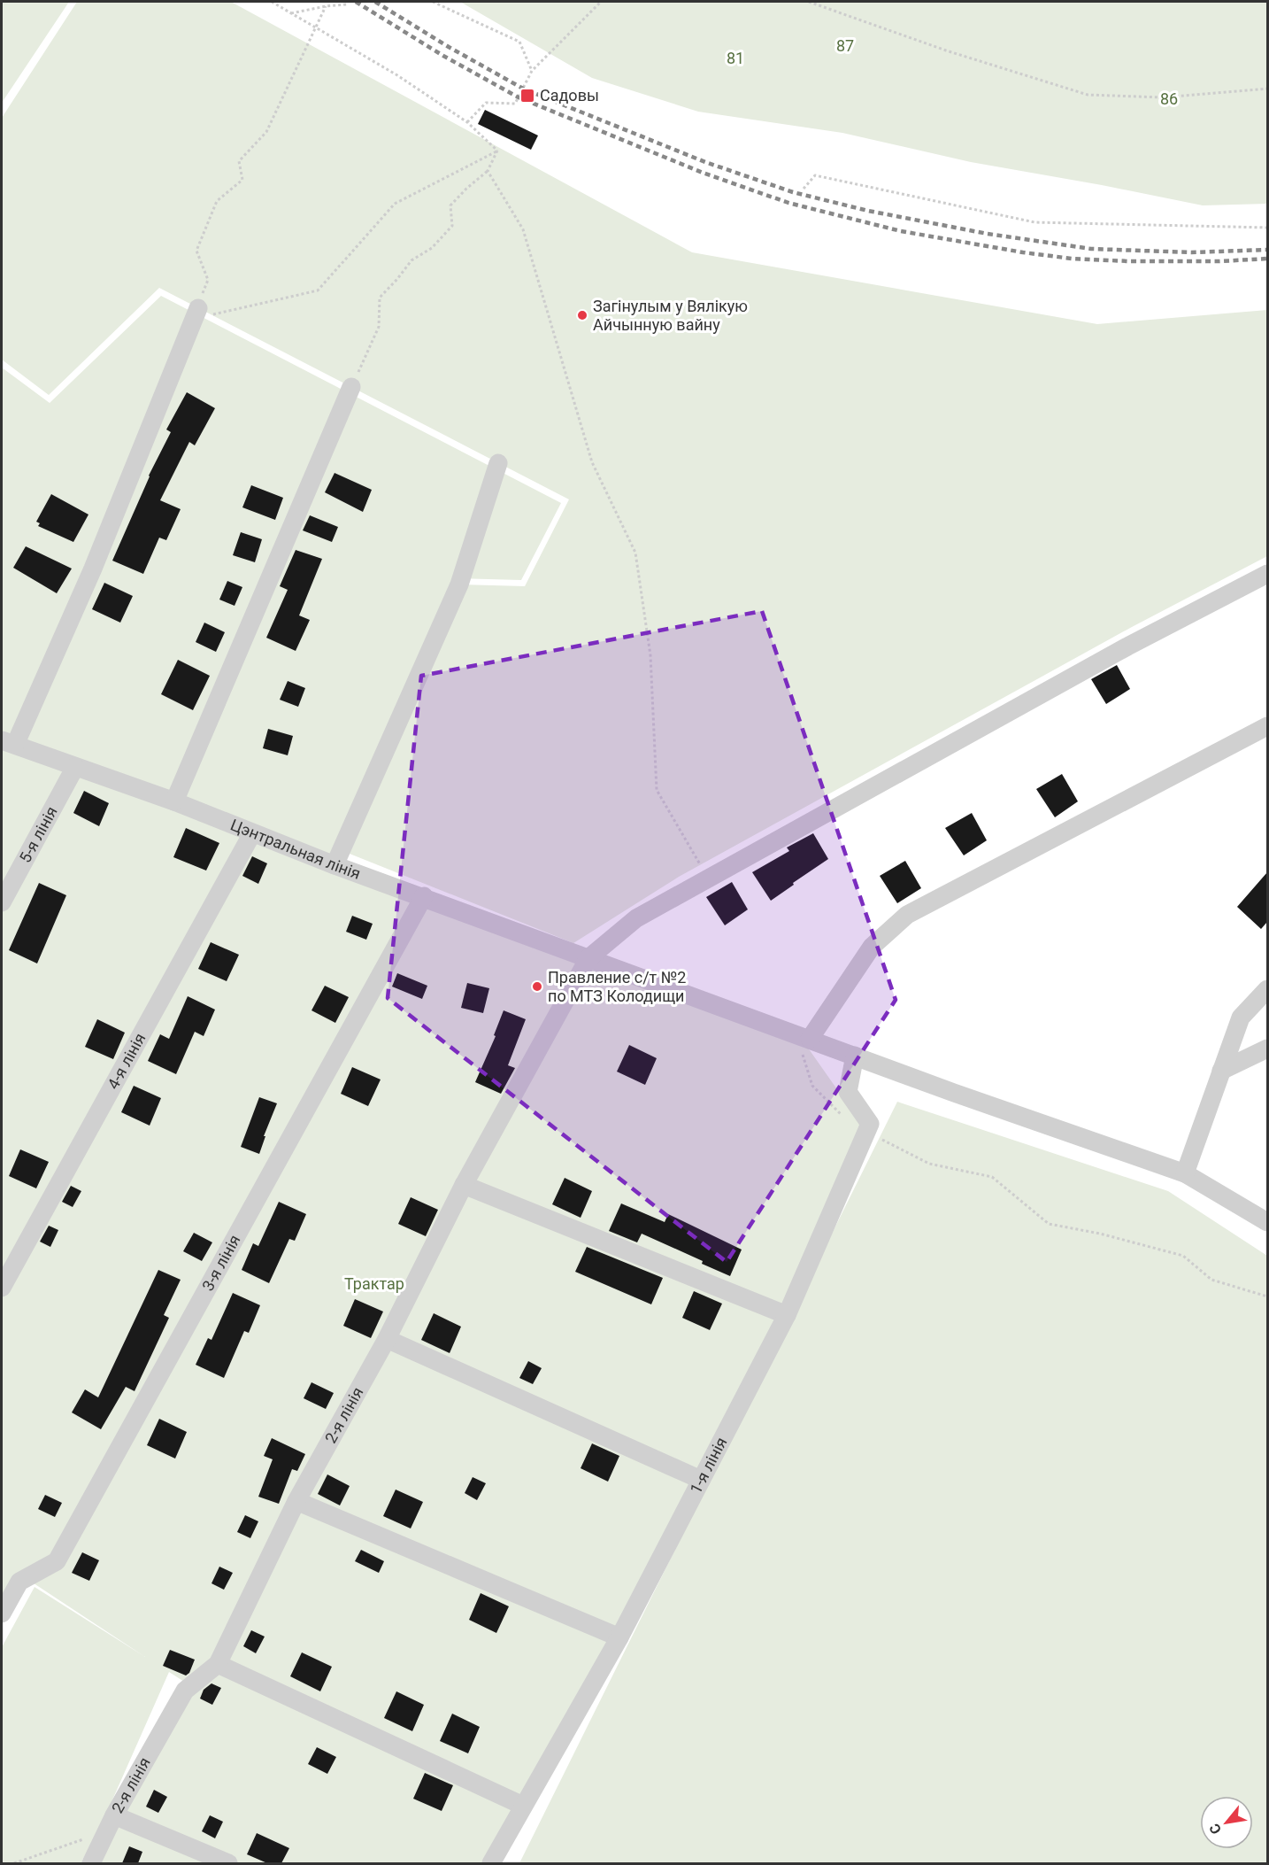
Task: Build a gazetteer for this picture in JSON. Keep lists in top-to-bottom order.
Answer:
{
  "streets": {
    "street": [
      "5-я лінія",
      "Цэнтральная лінія",
      "4-я лінія",
      "3-я лінія",
      "2-я лінія",
      "1-я лінія"
    ]
  },
  "crossings": [
    ["5-я лінія", "Цэнтральная лінія"],
    ["Цэнтральная лінія", "4-я лінія"],
    ["Цэнтральная лінія", "3-я лінія"],
    ["Цэнтральная лінія", "2-я лінія"]
  ],
  "parks": [
    "87",
    "81",
    "86",
    "Трактар"
  ],
  "places": {
    "transit": ["Садовы"],
    "other": ["Загінулым у Вялікую Айчынную вайну", "Правление с/т №2 по МТЗ Колодищи"]
  },
  "north": "bottom left"
}
